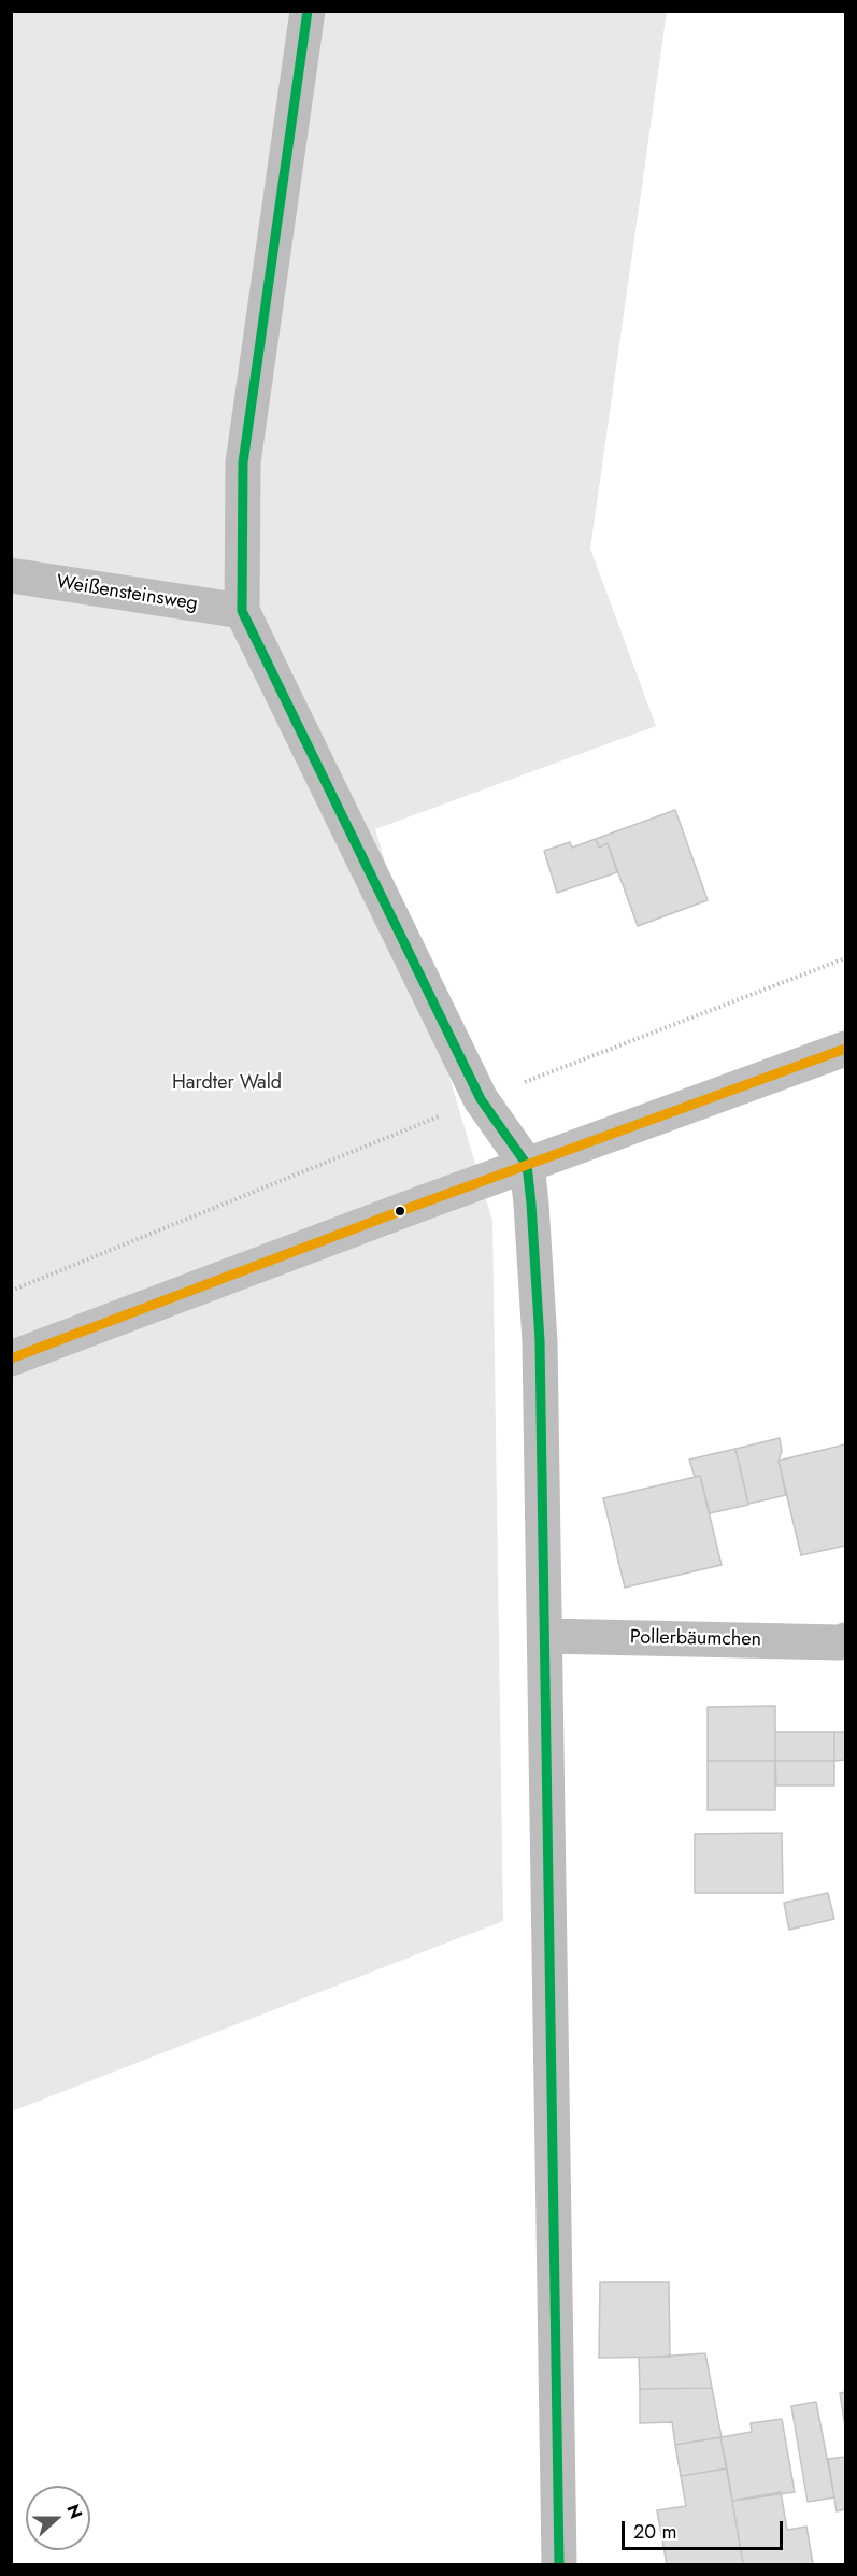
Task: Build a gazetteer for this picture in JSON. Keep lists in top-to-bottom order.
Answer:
{
  "streets": {
    "street": ["Weißensteinsweg", "Pollerbäumchen"]
  },
  "parks": ["Hardter Wald"],
  "scale_bar": "20 m",
  "north": "right"
}
